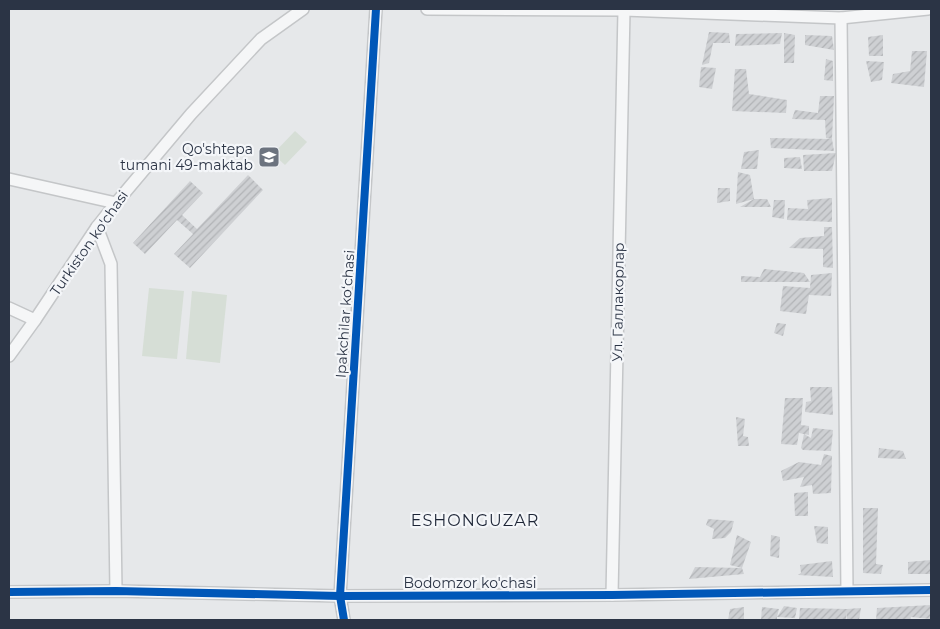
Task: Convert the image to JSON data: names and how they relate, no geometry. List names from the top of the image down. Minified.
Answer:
{"streets":{"street":["Turkiston ko'chasi","Ул. Галлакорлар","Ipakchilar koʻchasi","Bodomzor ko'chasi"]},"crossings":[["Ул. Галлакорлар","Bodomzor ko'chasi"],["Ipakchilar koʻchasi","Bodomzor ko'chasi"]],"districts":["ESHONGUZAR"],"places":{"school or university":["Qo'shtepa tumani 49-maktab"]}}
